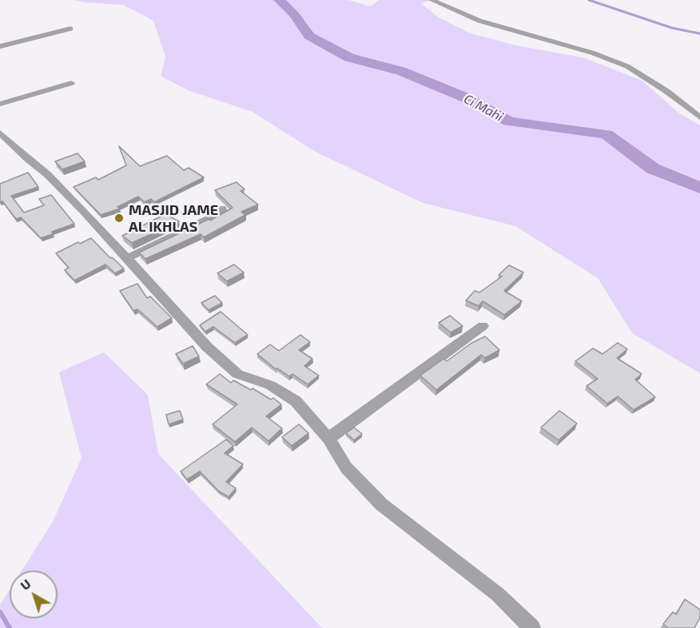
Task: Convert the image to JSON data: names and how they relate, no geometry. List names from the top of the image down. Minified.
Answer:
{"water":["Ci Mahi"],"places":["MASJID JAME AL IKHLAS"],"north":"top left"}
